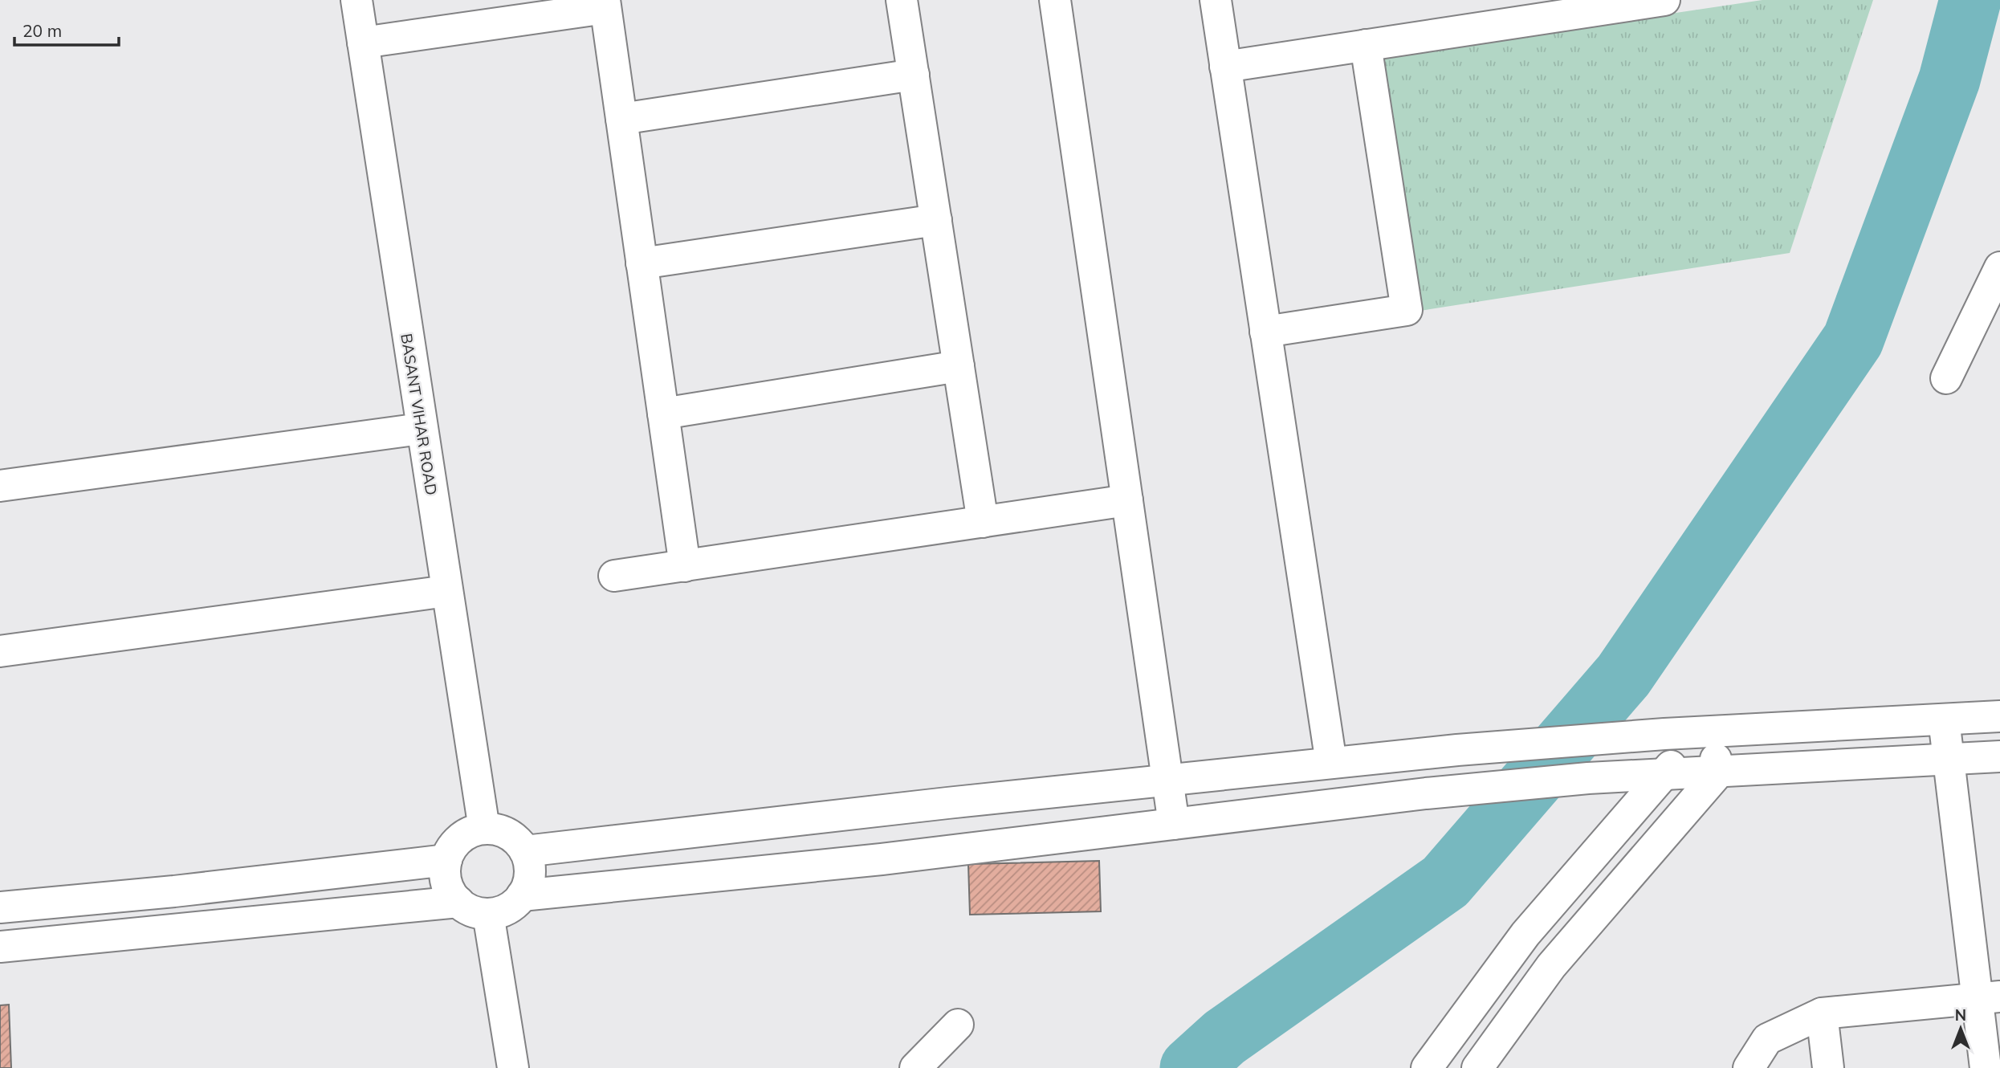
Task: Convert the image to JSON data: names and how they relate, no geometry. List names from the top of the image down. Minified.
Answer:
{"streets":{"street":["BASANT VIHAR ROAD"]},"scale_bar":"20 m","north":"top"}
